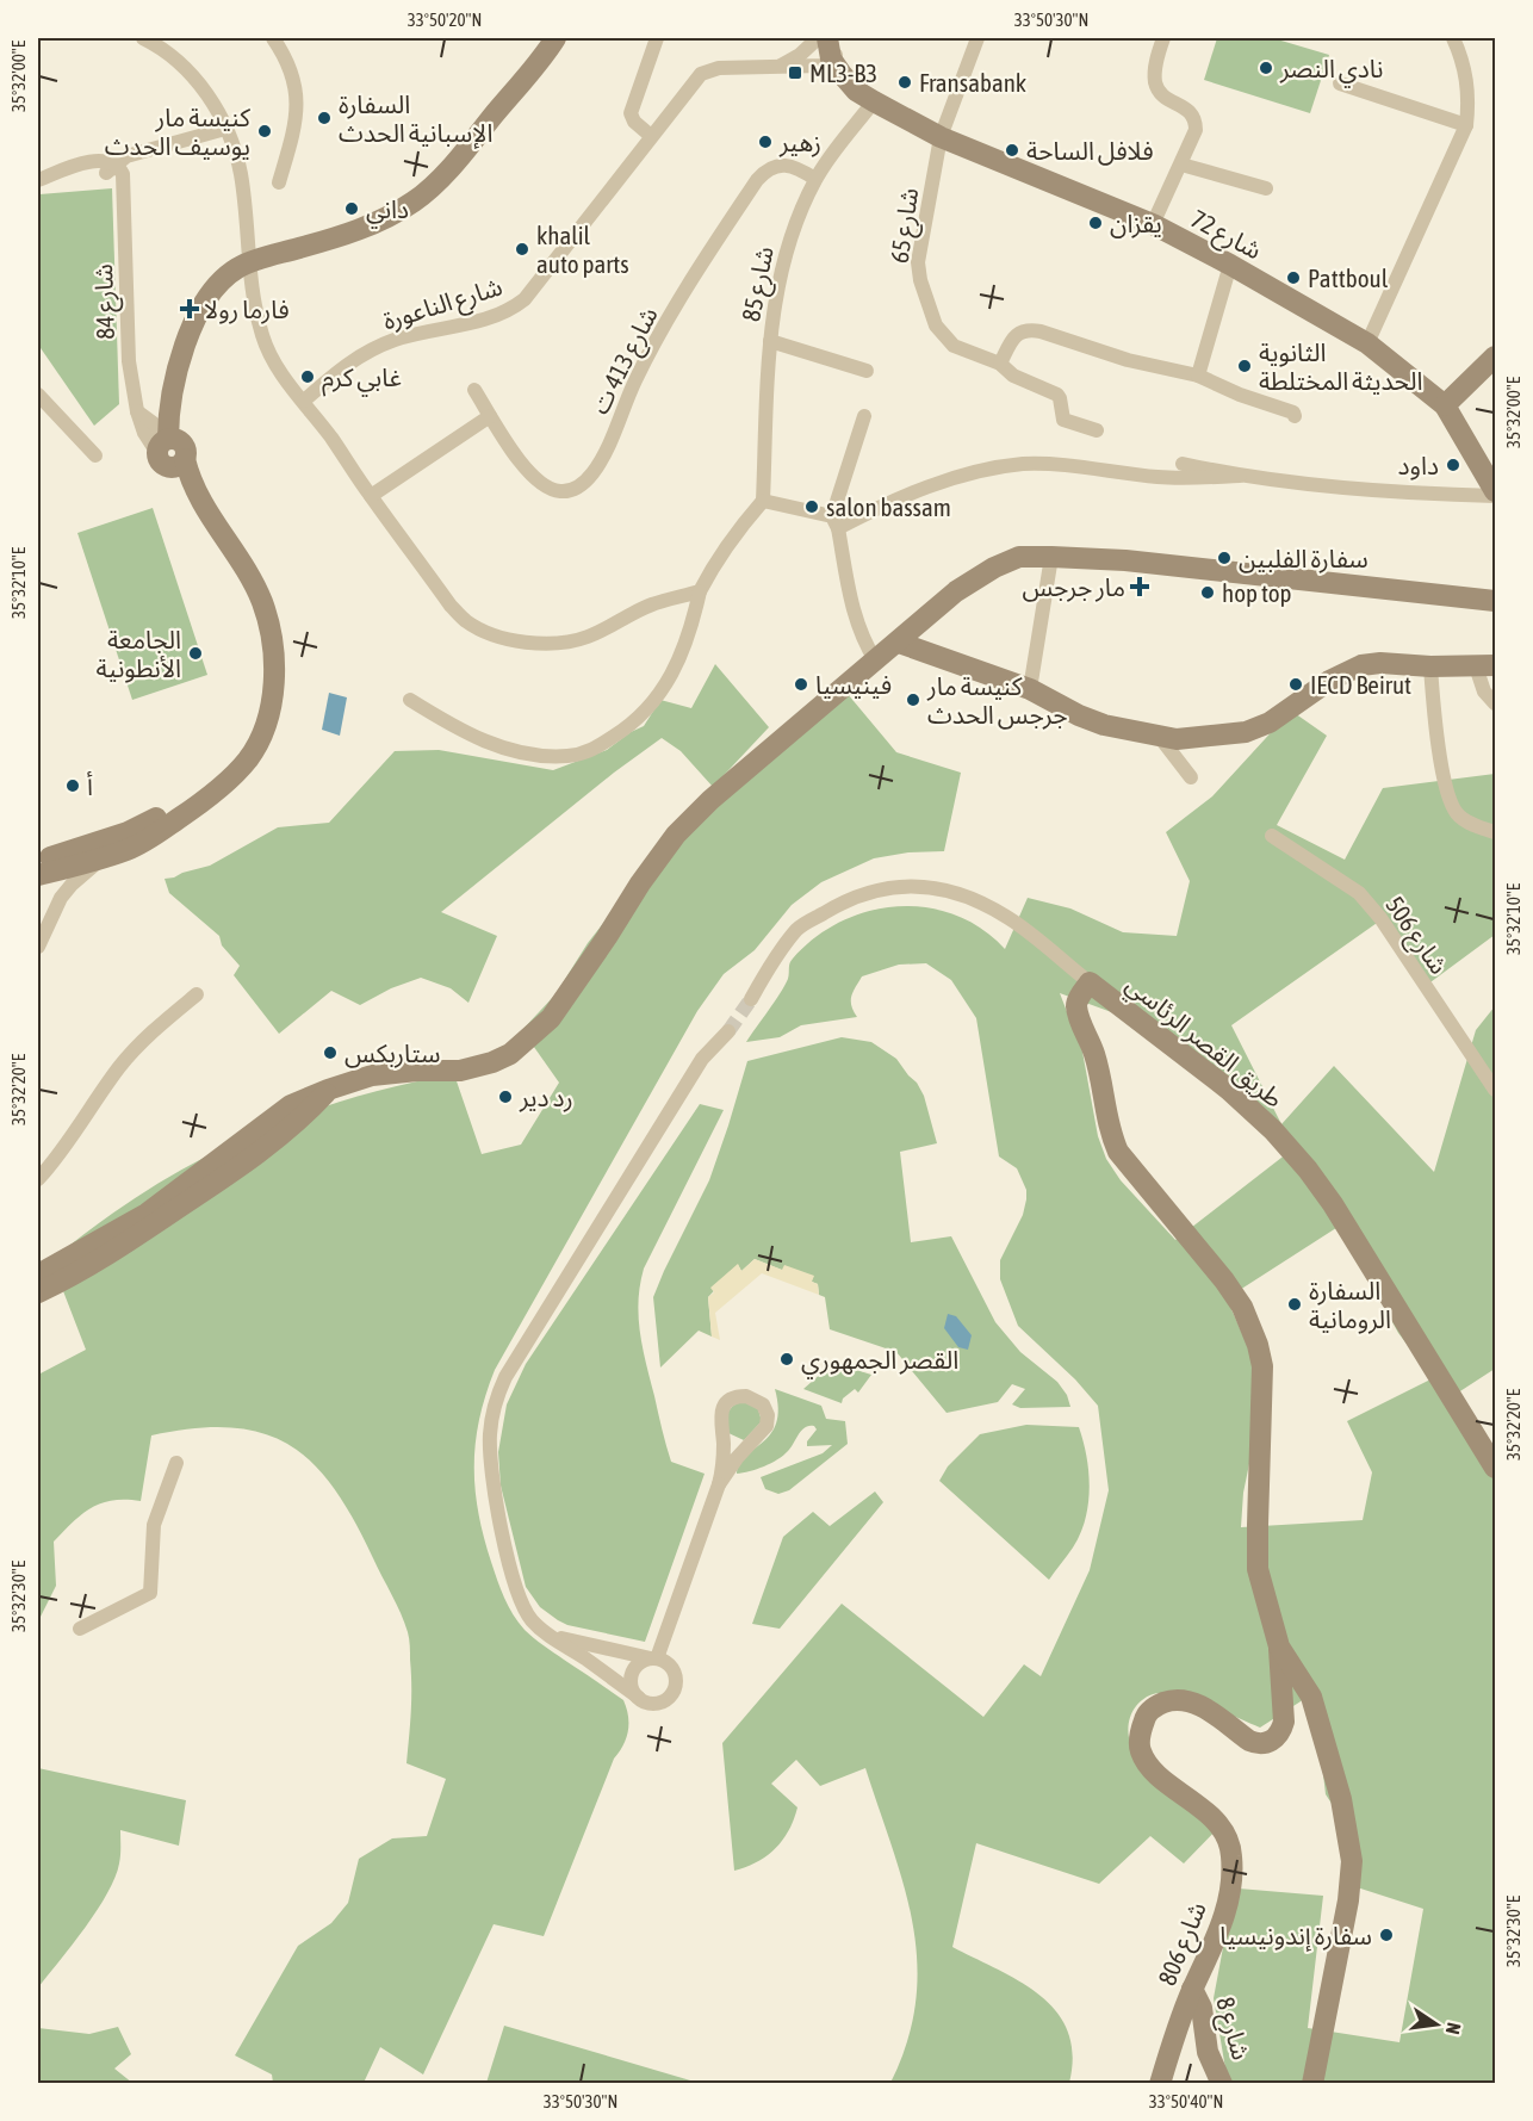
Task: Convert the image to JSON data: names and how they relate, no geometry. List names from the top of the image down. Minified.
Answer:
{"streets":{"street":["شارع 65","شارع 72","شارع 85","شارع 84","شارع الناعورة","شارع 413 ت","شارع 506","طريق القصر الرئاسي","شارع 806","شارع 8"]},"crossings":[["شارع 65","شارع 72"],["شارع 72","شارع 85"],["شارع 72","شارع الناعورة"],["شارع 85","شارع 413 ت"],["شارع 806","شارع 8"]],"places":{"other":["نادي النصر","Fransabank","السفارة الإسبانية الحدث","كنيسة مار يوسيف الحدث","زهير","فلافل الساحة","داني","يقزان","khalil auto parts","Pattboul","الثانوية الحديثة المختلطة","غابي كرم","داود","salon bassam","سفارة الفلبين","hop top","الجامعة الأنطونية","فينيسيا","IECD Beirut","كنيسة مار جرجس الحدث","أ","ستاربكس","رد دير","السفارة الرومانية","القصر الجمهوري","سفارة إندونيسيا"],"transit":["ML3-B3"],"health":["فارما رولا","مار جرجس"]},"north":"right","coordinates":["33°50'20\"N","33°50'30\"N","35°32'00\"E","35°32'10\"E","35°32'20\"E","35°32'30\"E","33°50'40\"N"]}
